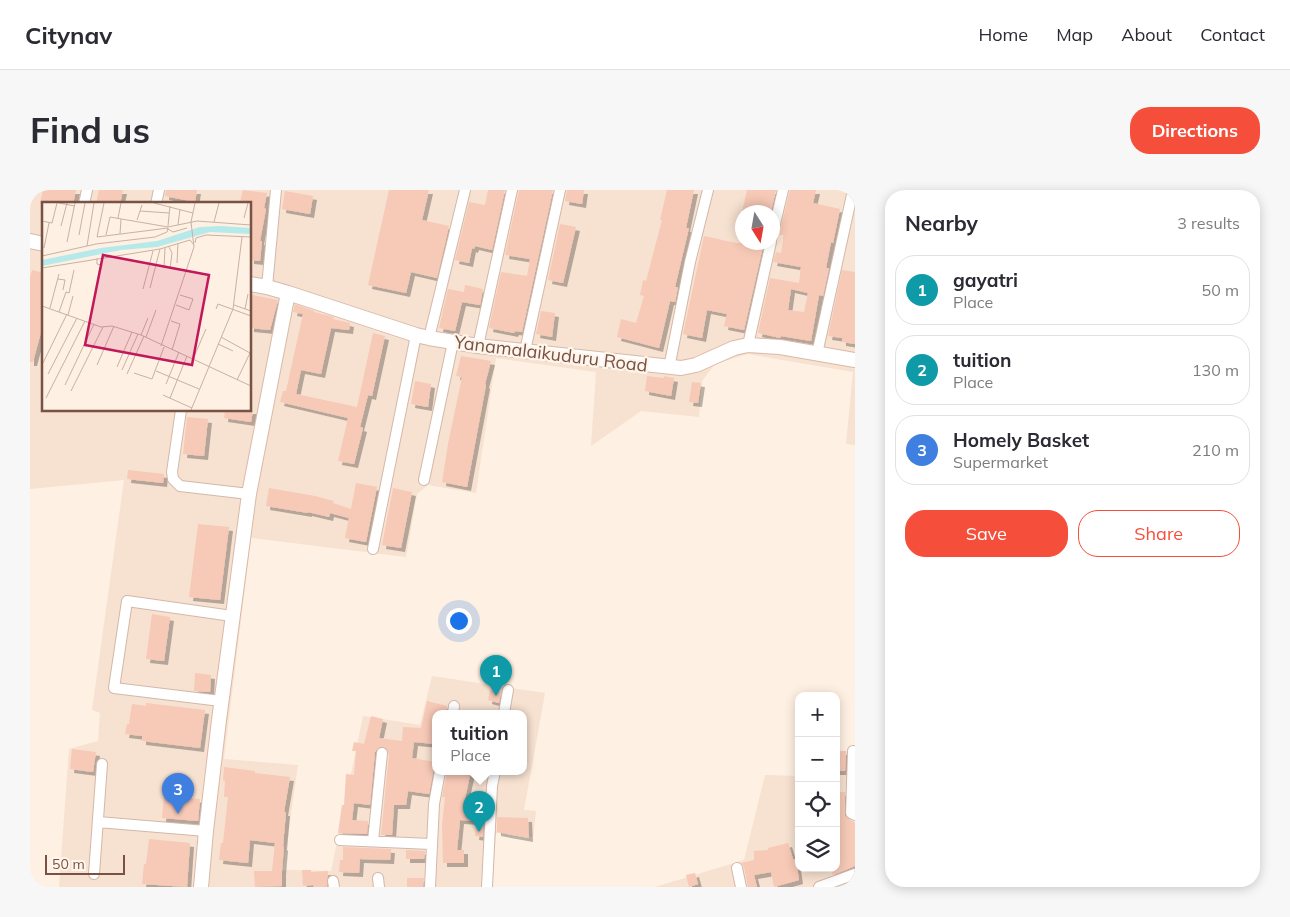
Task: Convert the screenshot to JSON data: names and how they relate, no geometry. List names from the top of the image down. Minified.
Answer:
{"streets":{"street":["Yanamalaikuduru Road"]},"scale_bar":"50 m","north":"bottom","page":{"header":"Citynav","nav":["Home","Map","About","Contact"],"buttons":["Directions",["Save","Share"]],"title":"Find us","heading":["Nearby","3 results"],"list":[{"mark":"1","name":"gayatri","note":"Place","value":"50 m"},{"mark":"2","name":"tuition","note":"Place","value":"130 m"},{"mark":"3","name":"Homely Basket","note":"Supermarket","value":"210 m"}],"pins":["1","3","2"],"map_buttons":["+","−"],"popup":["tuition","Place"],"scale":"50 m"}}
